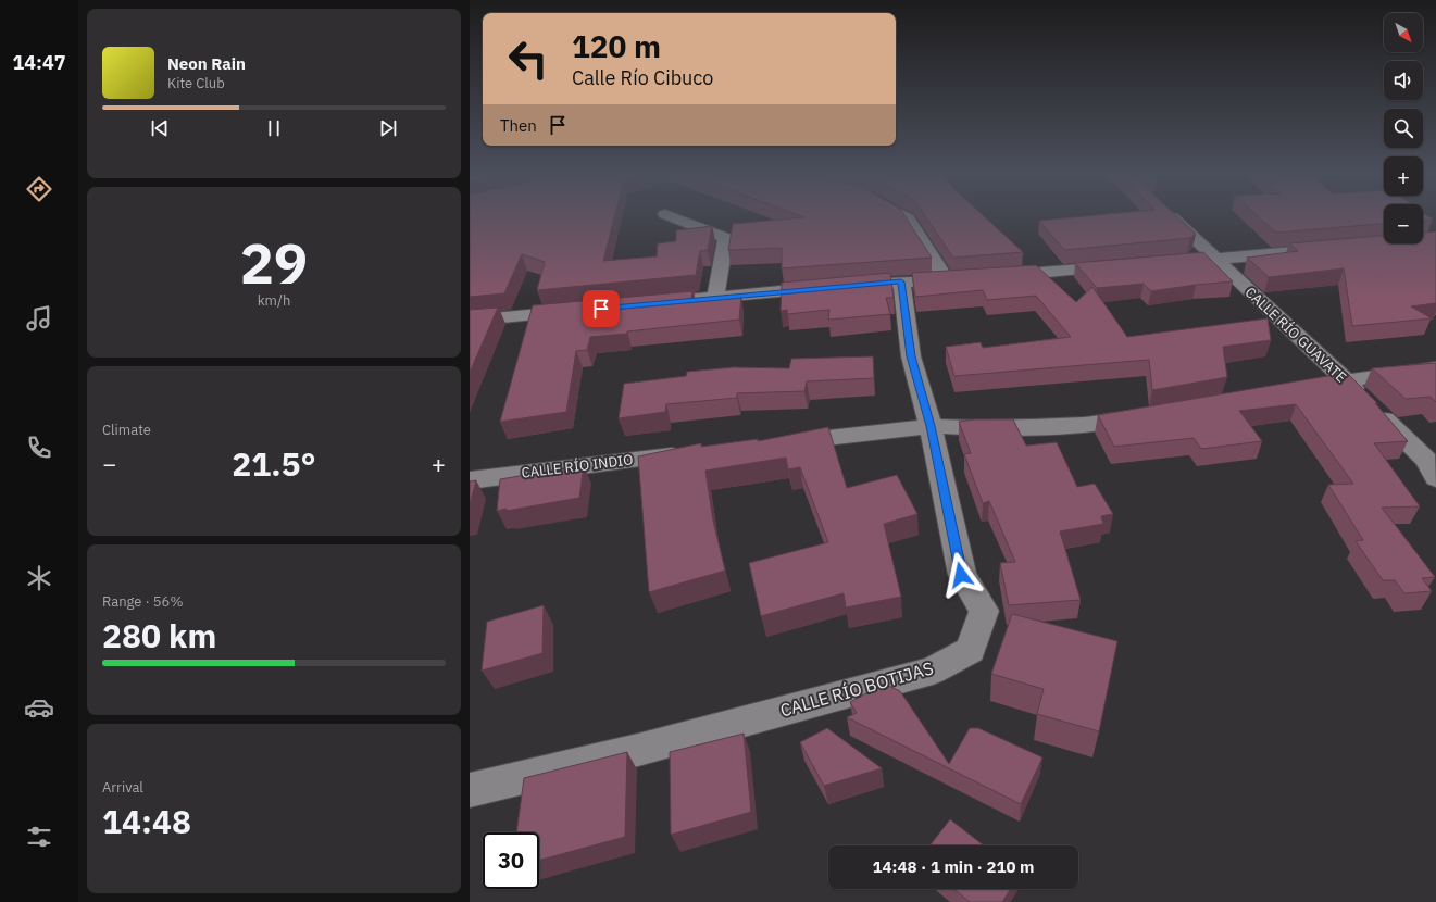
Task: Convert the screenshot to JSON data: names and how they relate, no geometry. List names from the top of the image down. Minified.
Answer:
{"streets":{"street":["CALLE RÍO GUAVATE","CALLE RÍO INDIO","CALLE RÍO BOTIJAS"]},"north":"bottom right","page":{"tabs":"14:47","map_buttons":["+","−"],"turn":["120 m","Calle Río Cibuco"],"song":["Neon Rain","Kite Club"],"then":"Then","tile":[["29","km/h"],"Climate",["Range · 56%","280 km"],["Arrival","14:48"]],"heat":["−","21.5°","+"],"limit":"30","trip":"14:48 · 1 min · 210 m"}}
